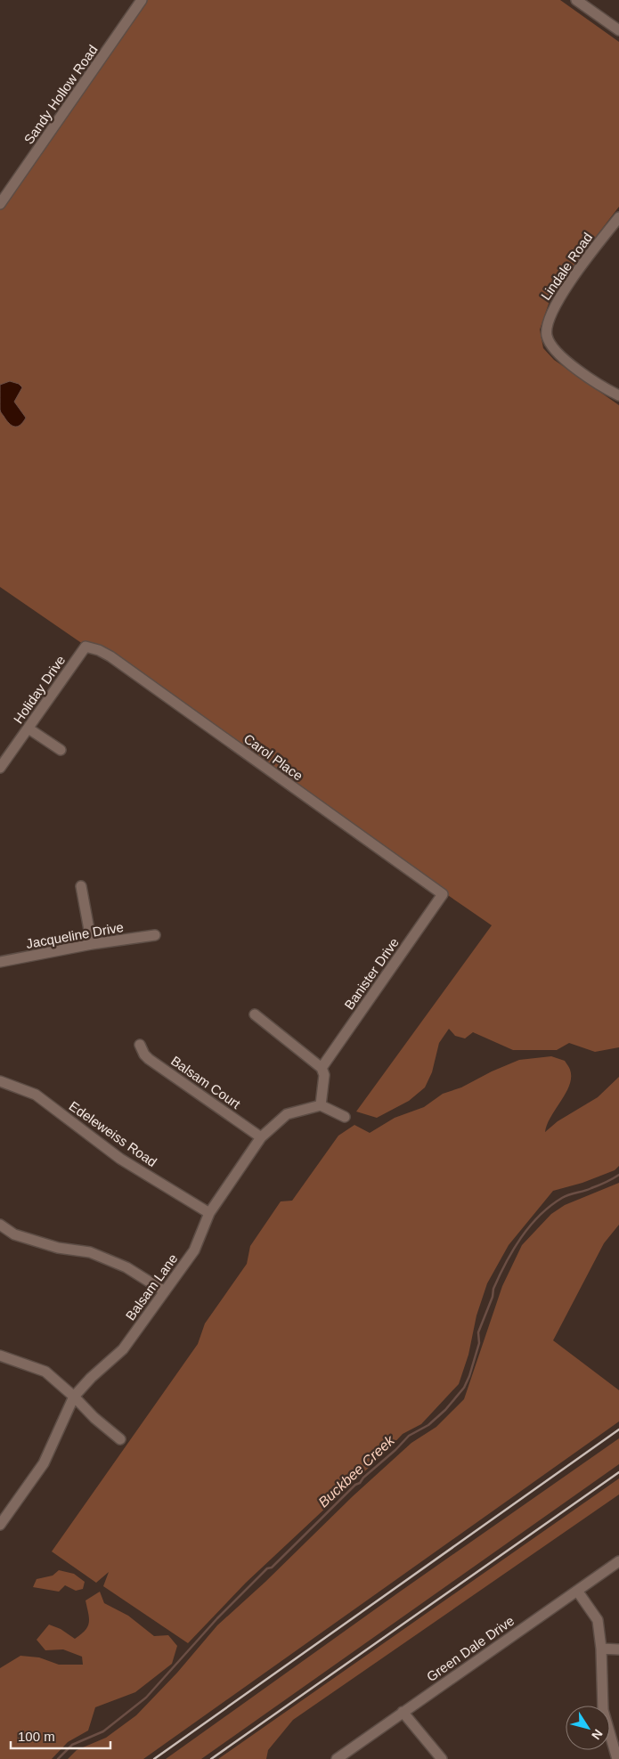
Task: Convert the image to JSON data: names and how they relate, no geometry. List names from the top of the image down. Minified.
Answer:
{"streets":{"street":["Sandy Hollow Road","Lindale Road","Holiday Drive","Carol Place","Jacqueline Drive","Banister Drive","Balsam Court","Edeleweiss Road","Balsam Lane","Green Dale Drive"]},"crossings":[["Holiday Drive","Carol Place"],["Carol Place","Banister Drive"],["Balsam Court","Balsam Lane"],["Edeleweiss Road","Balsam Lane"]],"water":["Buckbee Creek"],"scale_bar":"100 m","north":"bottom right"}
